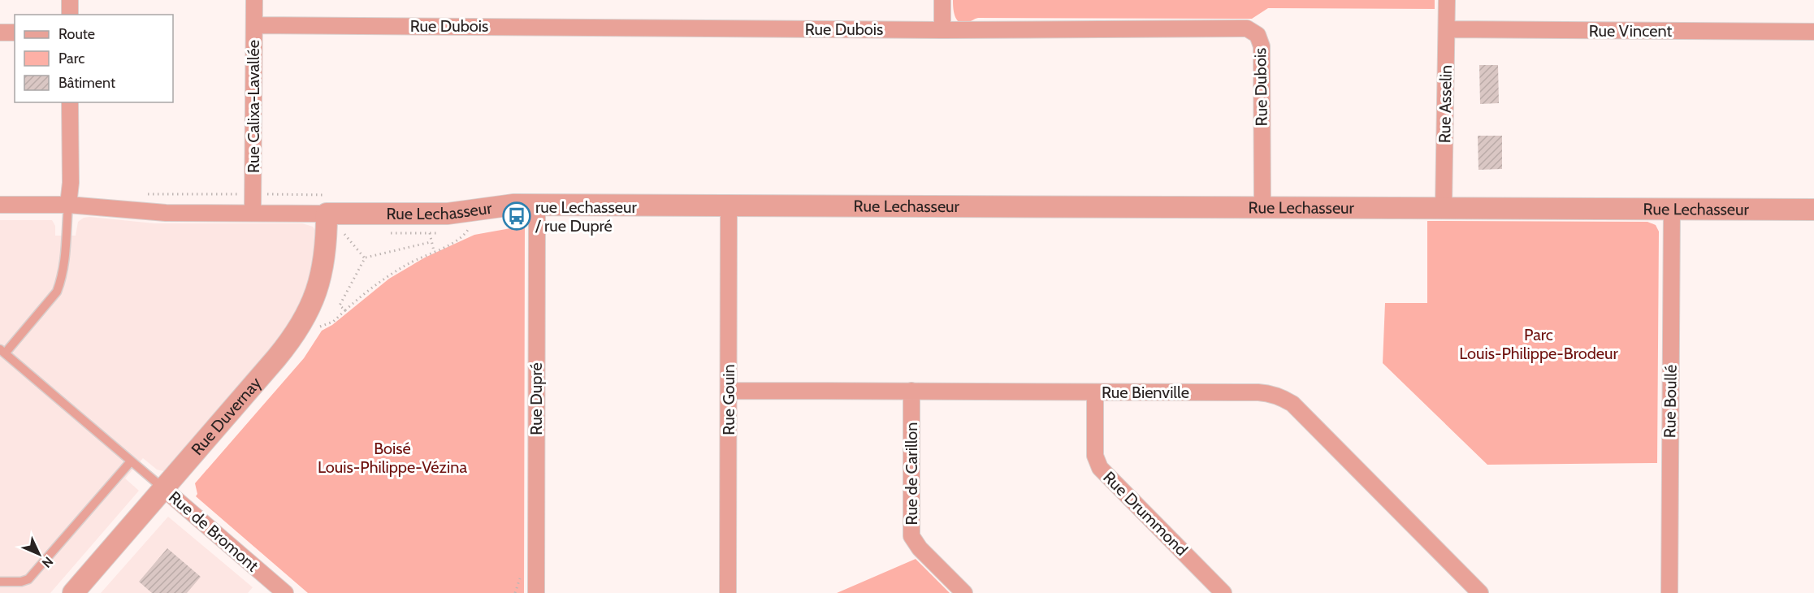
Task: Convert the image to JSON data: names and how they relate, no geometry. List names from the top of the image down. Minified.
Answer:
{"streets":{"street":["Rue Dubois","Rue Vincent","Rue Asselin","Rue Calixa-Lavallée","Rue Lechasseur","Rue Bienville","Rue Dupré","Rue Gouin","Rue Boullé","Rue Duvernay","Rue de Carillon","Rue Drummond","Rue de Bromont"]},"crossings":[["Rue Dubois","Rue Calixa-Lavallée"],["Rue Dubois","Rue Lechasseur"],["Rue Vincent","Rue Asselin"],["Rue Asselin","Rue Lechasseur"],["Rue Calixa-Lavallée","Rue Lechasseur"],["Rue Lechasseur","Rue Dupré"],["Rue Lechasseur","Rue Gouin"],["Rue Lechasseur","Rue Boullé"],["Rue Lechasseur","Rue Duvernay"],["Rue Bienville","Rue Gouin"],["Rue Bienville","Rue de Carillon"],["Rue Bienville","Rue Drummond"],["Rue Duvernay","Rue de Bromont"]],"parks":["Parc Louis-Philippe-Brodeur","Boisé Louis-Philippe-Vézina"],"places":{"bus stop":["rue Lechasseur / rue Dupré"]},"legend":["Route","Parc","Bâtiment"],"north":"bottom right"}
